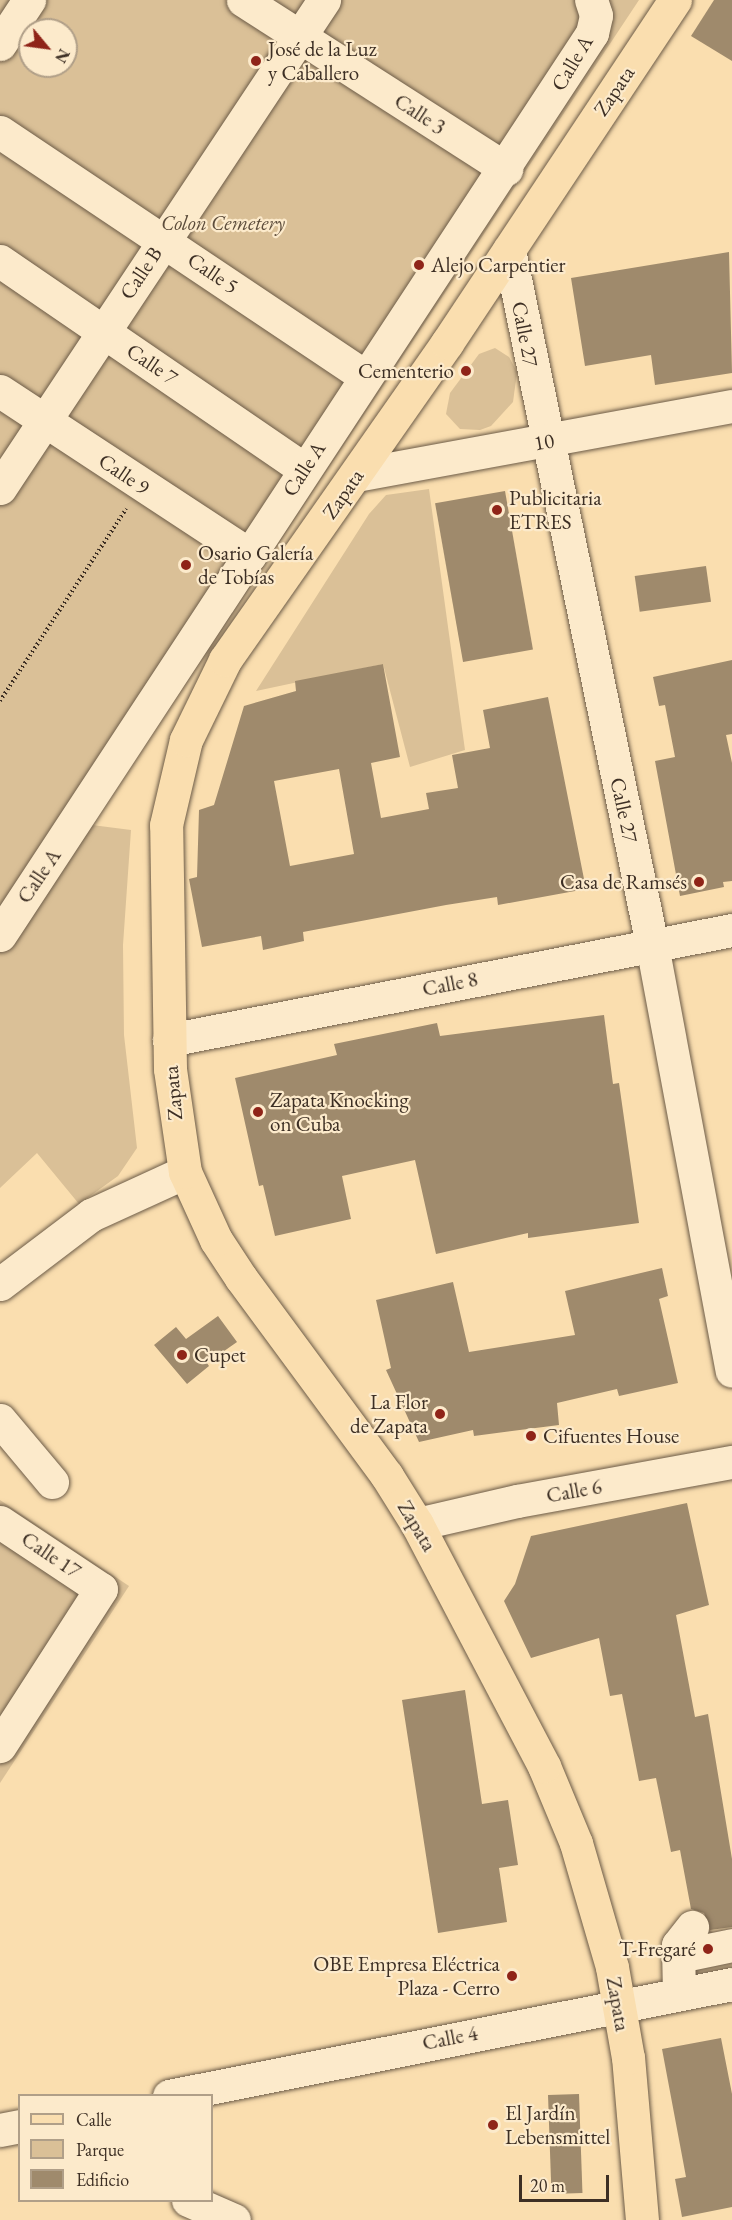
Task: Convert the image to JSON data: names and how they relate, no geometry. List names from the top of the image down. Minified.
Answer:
{"streets":{"main road":["Zapata"],"street":["Calle A","Calle 3","Calle B","Calle 5","Calle 27","Calle 7","10","Calle 9","Calle 8","Calle 6","Calle 17","Calle 4"]},"crossings":[["Calle A","Calle 3"],["Calle A","Calle 5"],["Calle A","Calle 7"],["Calle A","Calle 9"],["Zapata","Calle 27"],["Zapata","10"],["Zapata","Calle 8"],["Zapata","Calle 6"],["Zapata","Calle 4"],["Calle 3","Calle B"],["Calle B","Calle 5"],["Calle B","Calle 7"],["Calle B","Calle 9"],["Calle 27","10"],["Calle 27","Calle 8"]],"parks":["Colon Cemetery"],"places":["José de la Luz y Caballero","Alejo Carpentier","Cementerio","Publicitaria ETRES","Osario Galería de Tobías","Casa de Ramsés","Zapata Knocking on Cuba","Cupet","La Flor de Zapata","Cifuentes House","T-Fregaré","OBE Empresa Eléctrica Plaza - Cerro","El Jardín Lebensmittel"],"legend":["Calle","Parque","Edificio"],"scale_bar":"20 m","north":"bottom right"}
